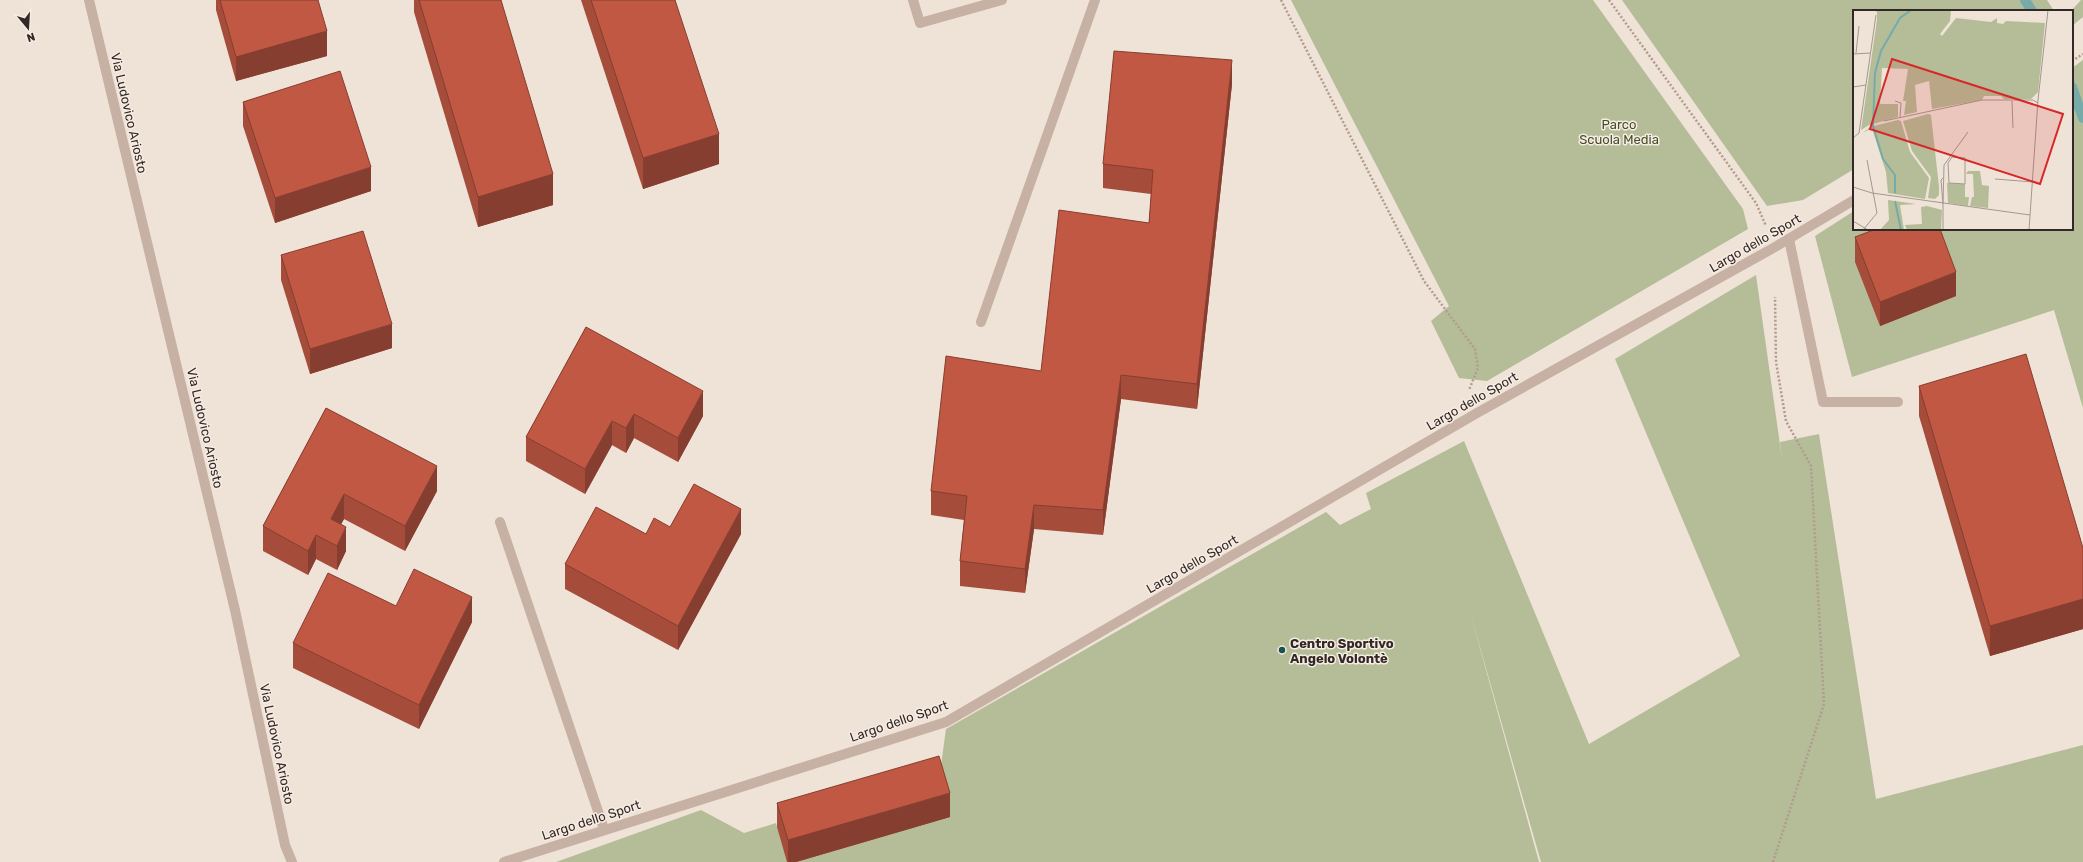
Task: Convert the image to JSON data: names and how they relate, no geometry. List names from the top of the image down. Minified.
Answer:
{"streets":{"street":["Via Ludovico Ariosto","Largo dello Sport"]},"parks":["Parco Scuola Media"],"places":["Centro Sportivo Angelo Volontè"],"north":"bottom"}
